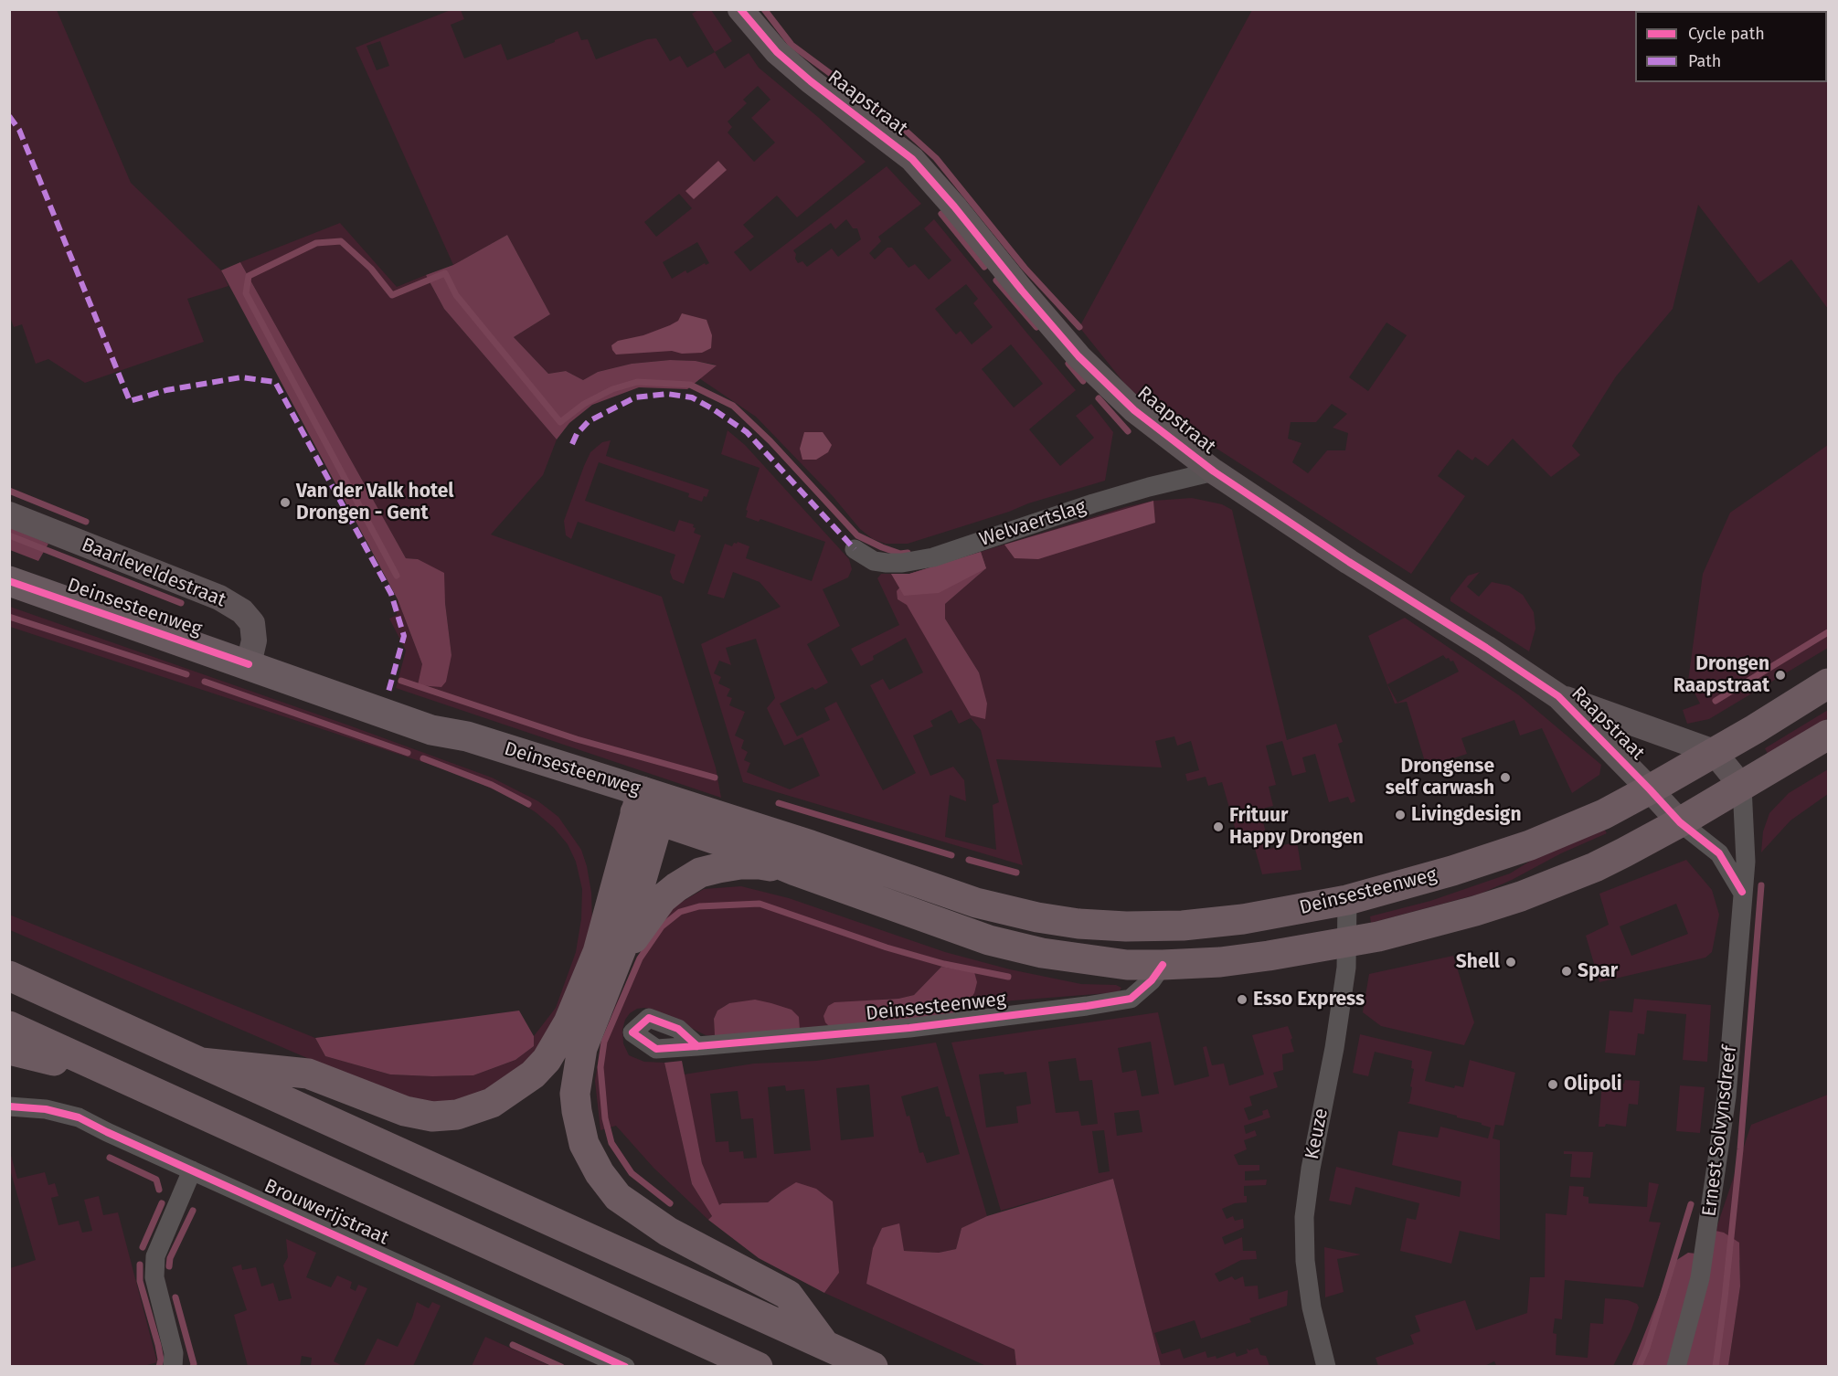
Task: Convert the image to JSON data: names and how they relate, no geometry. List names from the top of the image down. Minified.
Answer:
{"streets":{"highway":["Deinsesteenweg"],"street":["Raapstraat","Welvaertslag","Baarleveldestraat","Ernest Solvynsdreef","Keuze","Brouwerijstraat"]},"crossings":[["Raapstraat","Welvaertslag"],["Raapstraat","Deinsesteenweg"],["Baarleveldestraat","Deinsesteenweg"],["Deinsesteenweg","Ernest Solvynsdreef"],["Deinsesteenweg","Keuze"]],"places":["Van der Valk hotel Drongen - Gent","Drongen Raapstraat","Drongense self carwash","Livingdesign","Frituur Happy Drongen","Shell","Spar","Esso Express","Olipoli"],"legend":["Cycle path","Path"]}
